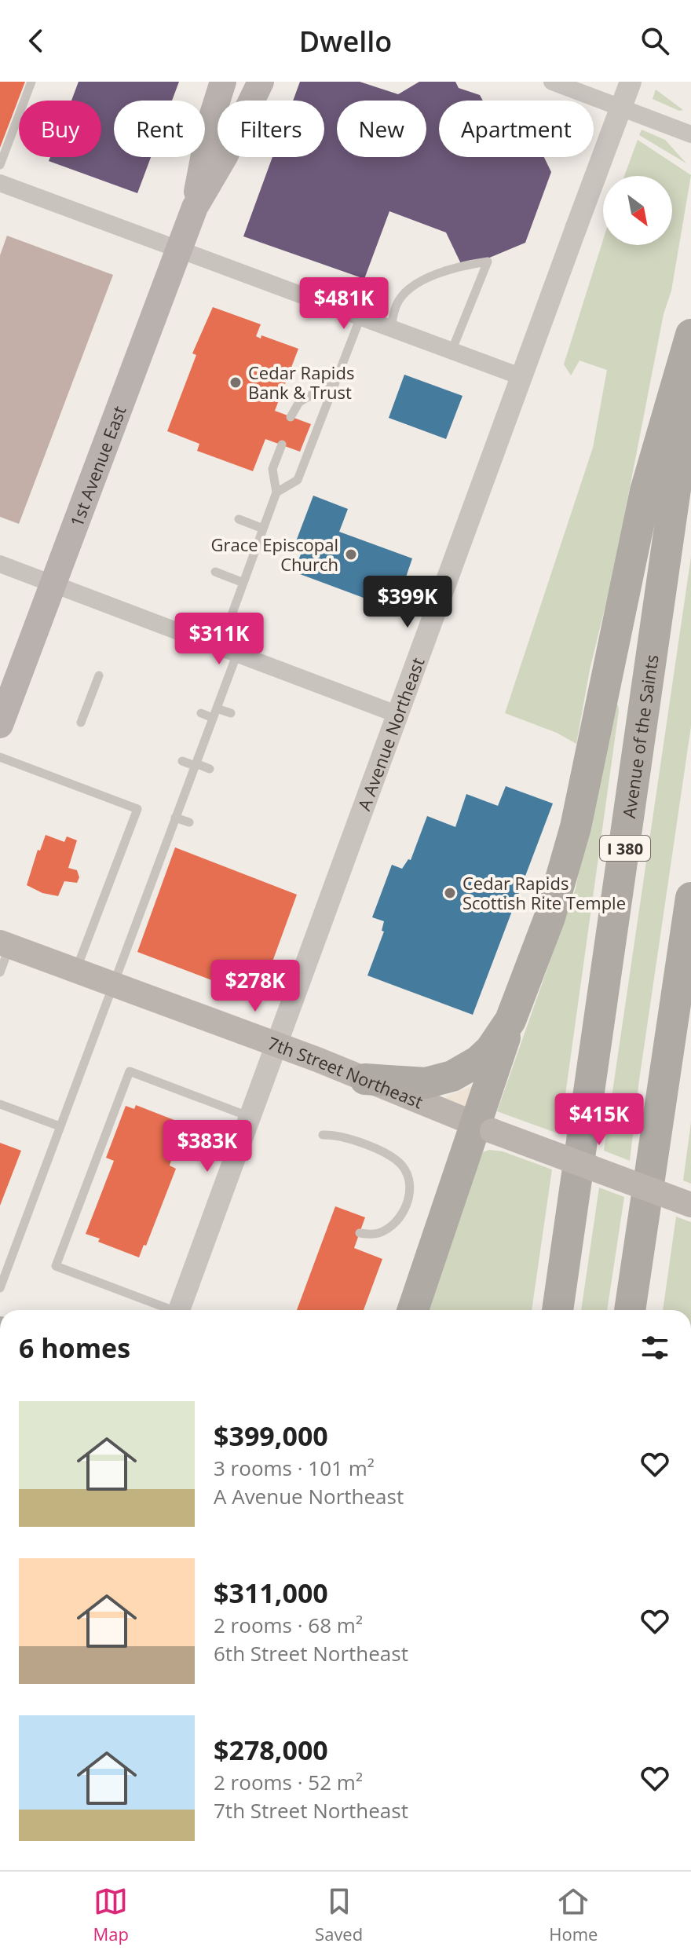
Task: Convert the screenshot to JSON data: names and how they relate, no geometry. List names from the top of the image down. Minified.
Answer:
{"streets":{"highway":["Avenue of the Saints","I 380"],"main road":["1st Avenue East","7th Street Northeast"],"street":["A Avenue Northeast"]},"crossings":[["A Avenue Northeast","7th Street Northeast"]],"places":["Cedar Rapids Bank & Trust","Grace Episcopal Church","Cedar Rapids Scottish Rite Temple"],"north":"bottom right","page":{"header":"Dwello","chip":["Buy","Rent","Filters","New","Apartment"],"price":["$481K","$399K","$311K","$278K","$415K","$383K"],"heading":"6 homes","list":[{"name":"$399,000","note":"3 rooms · 101 m² · A Avenue Northeast"},{"name":"$311,000","note":"2 rooms · 68 m² · 6th Street Northeast"},{"name":"$278,000","note":"2 rooms · 52 m² · 7th Street Northeast"}],"tabs":["Map","Saved","Home"]}}
